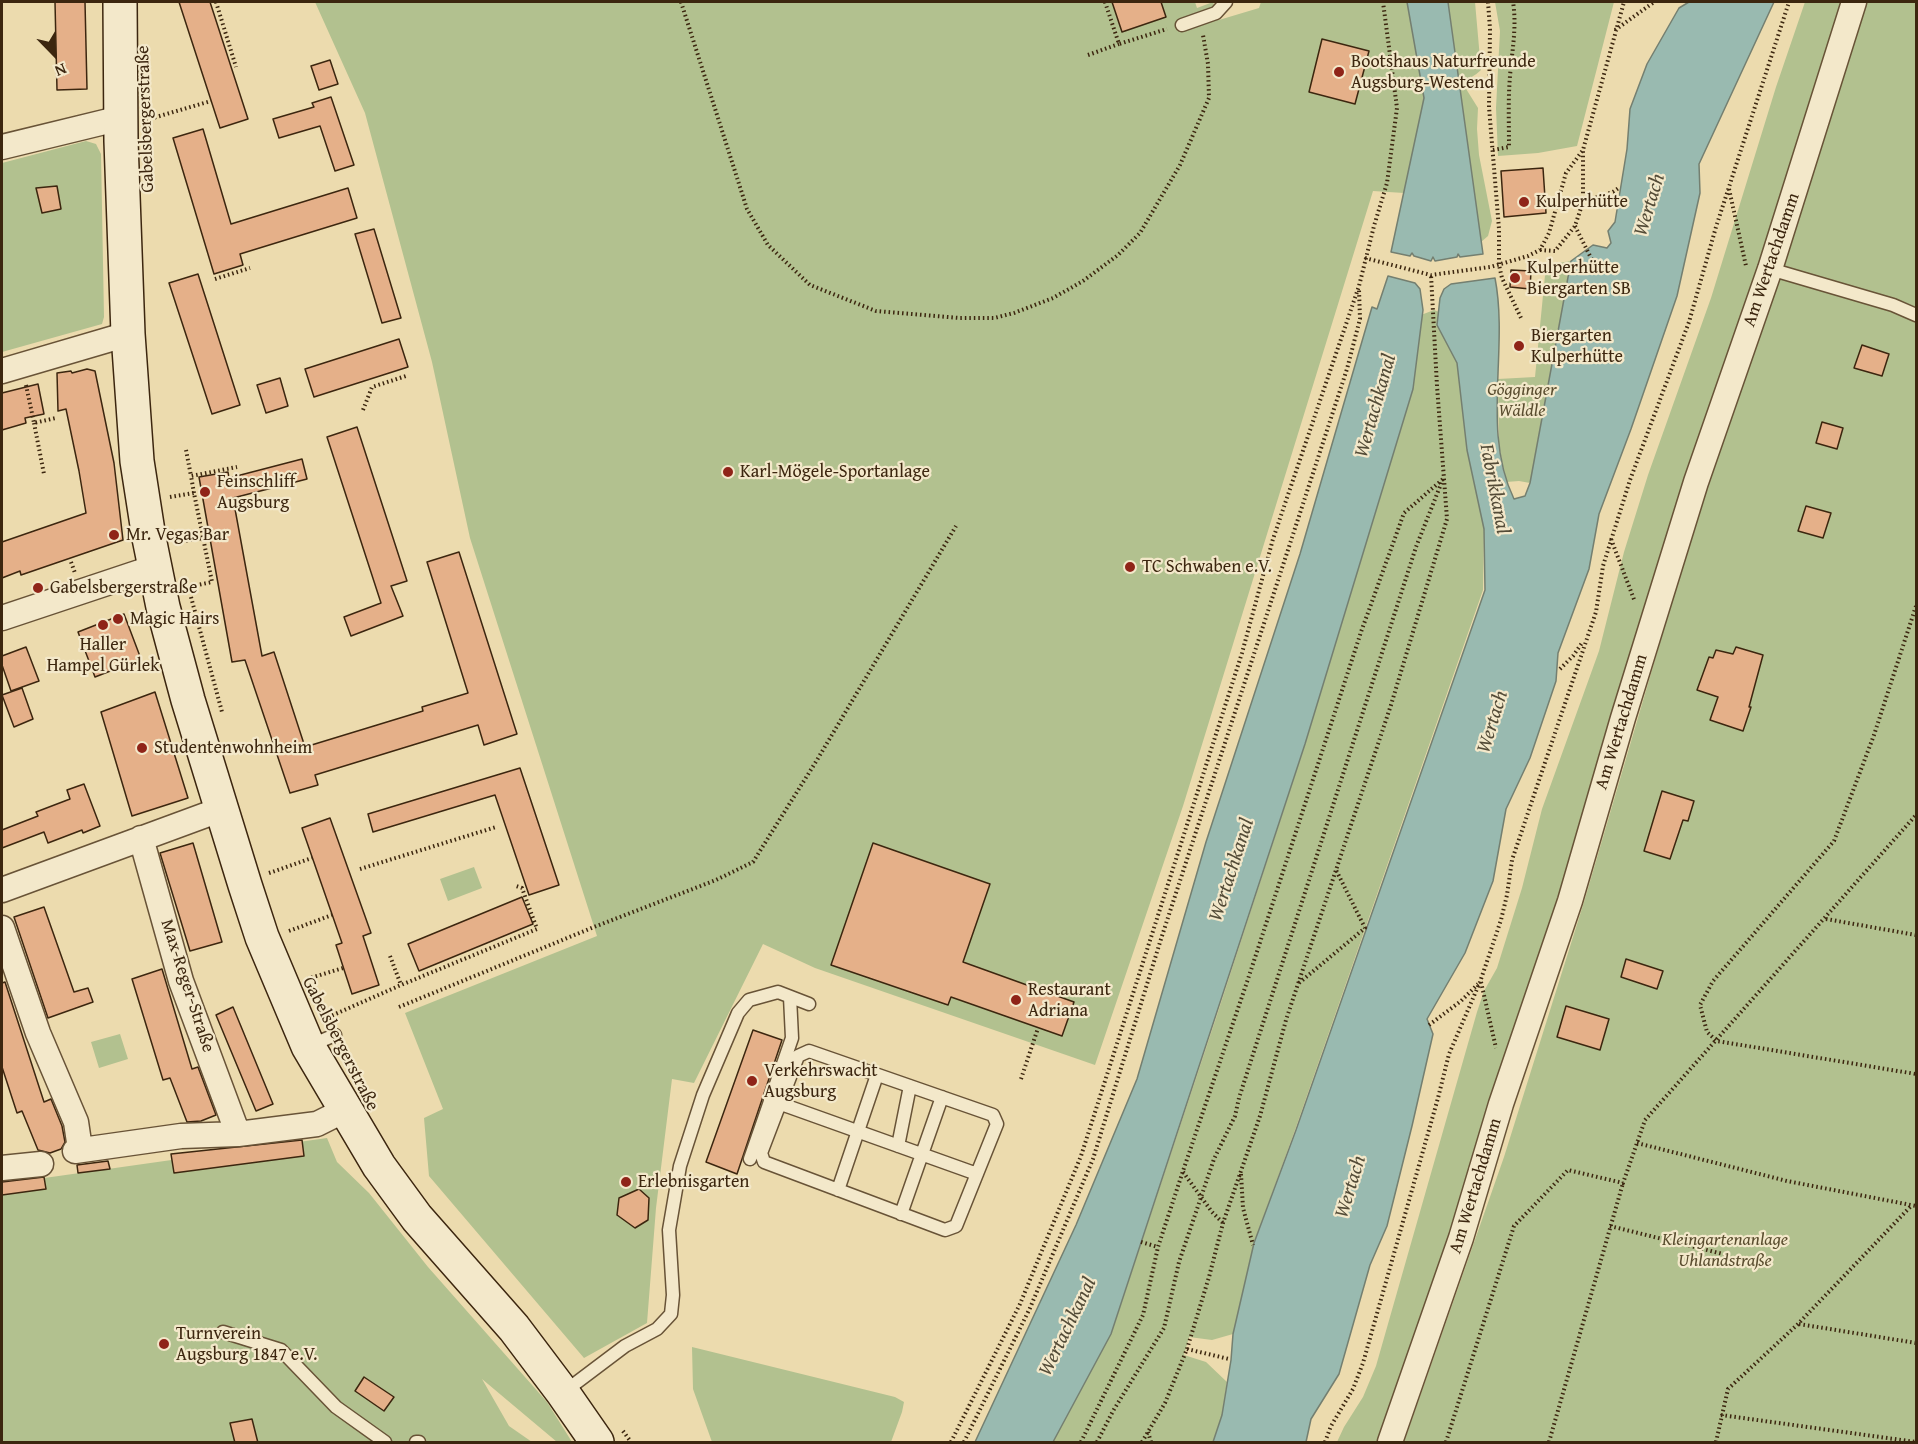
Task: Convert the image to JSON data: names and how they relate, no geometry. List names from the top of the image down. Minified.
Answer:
{"streets":{"street":["Gabelsbergerstraße","Am Wertachdamm","Max-Reger-Straße"]},"water":["Wertach","Wertachkanal","Fabrikkanal"],"parks":["Gögginger Wäldle","Kleingartenanlage Uhlandstraße"],"places":["Bootshaus Naturfreunde Augsburg-Westend","Kulperhütte","Kulperhütte Biergarten SB","Biergarten Kulperhütte","Karl-Mögele-Sportanlage","Feinschliff Augsburg","Mr. Vegas Bar","TC Schwaben e.V.","Gabelsbergerstraße","Magic Hairs","Haller Hampel Gürlek","Studentenwohnheim","Restaurant Adriana","Verkehrswacht Augsburg","Erlebnisgarten","Turnverein Augsburg 1847 e.V."],"north":"bottom right"}
